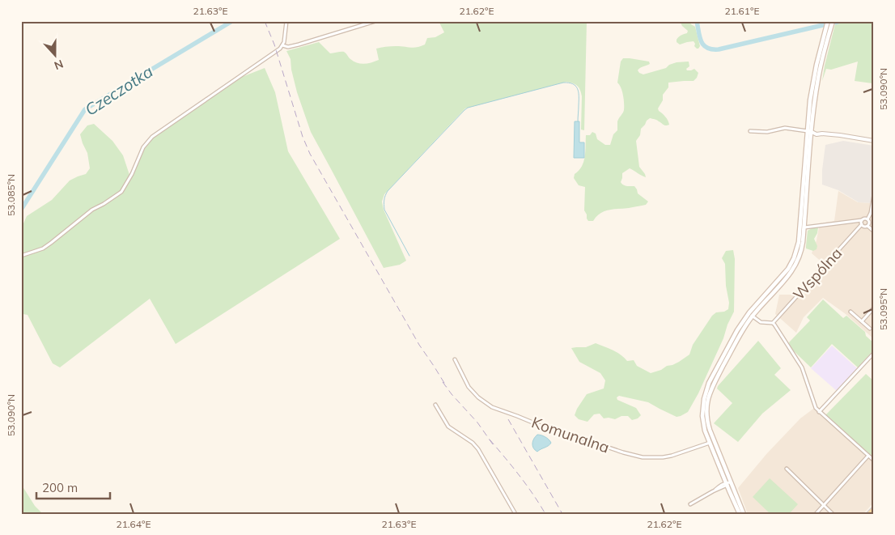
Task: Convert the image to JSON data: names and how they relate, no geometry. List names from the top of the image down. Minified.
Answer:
{"streets":{"street":["Wspólna","Komunalna"]},"water":["Czeczotka"],"scale_bar":"200 m","north":"bottom","coordinates":["21.63°E","21.62°E","21.61°E","53.090°N","53.085°N","53.095°N","21.64°E"]}
